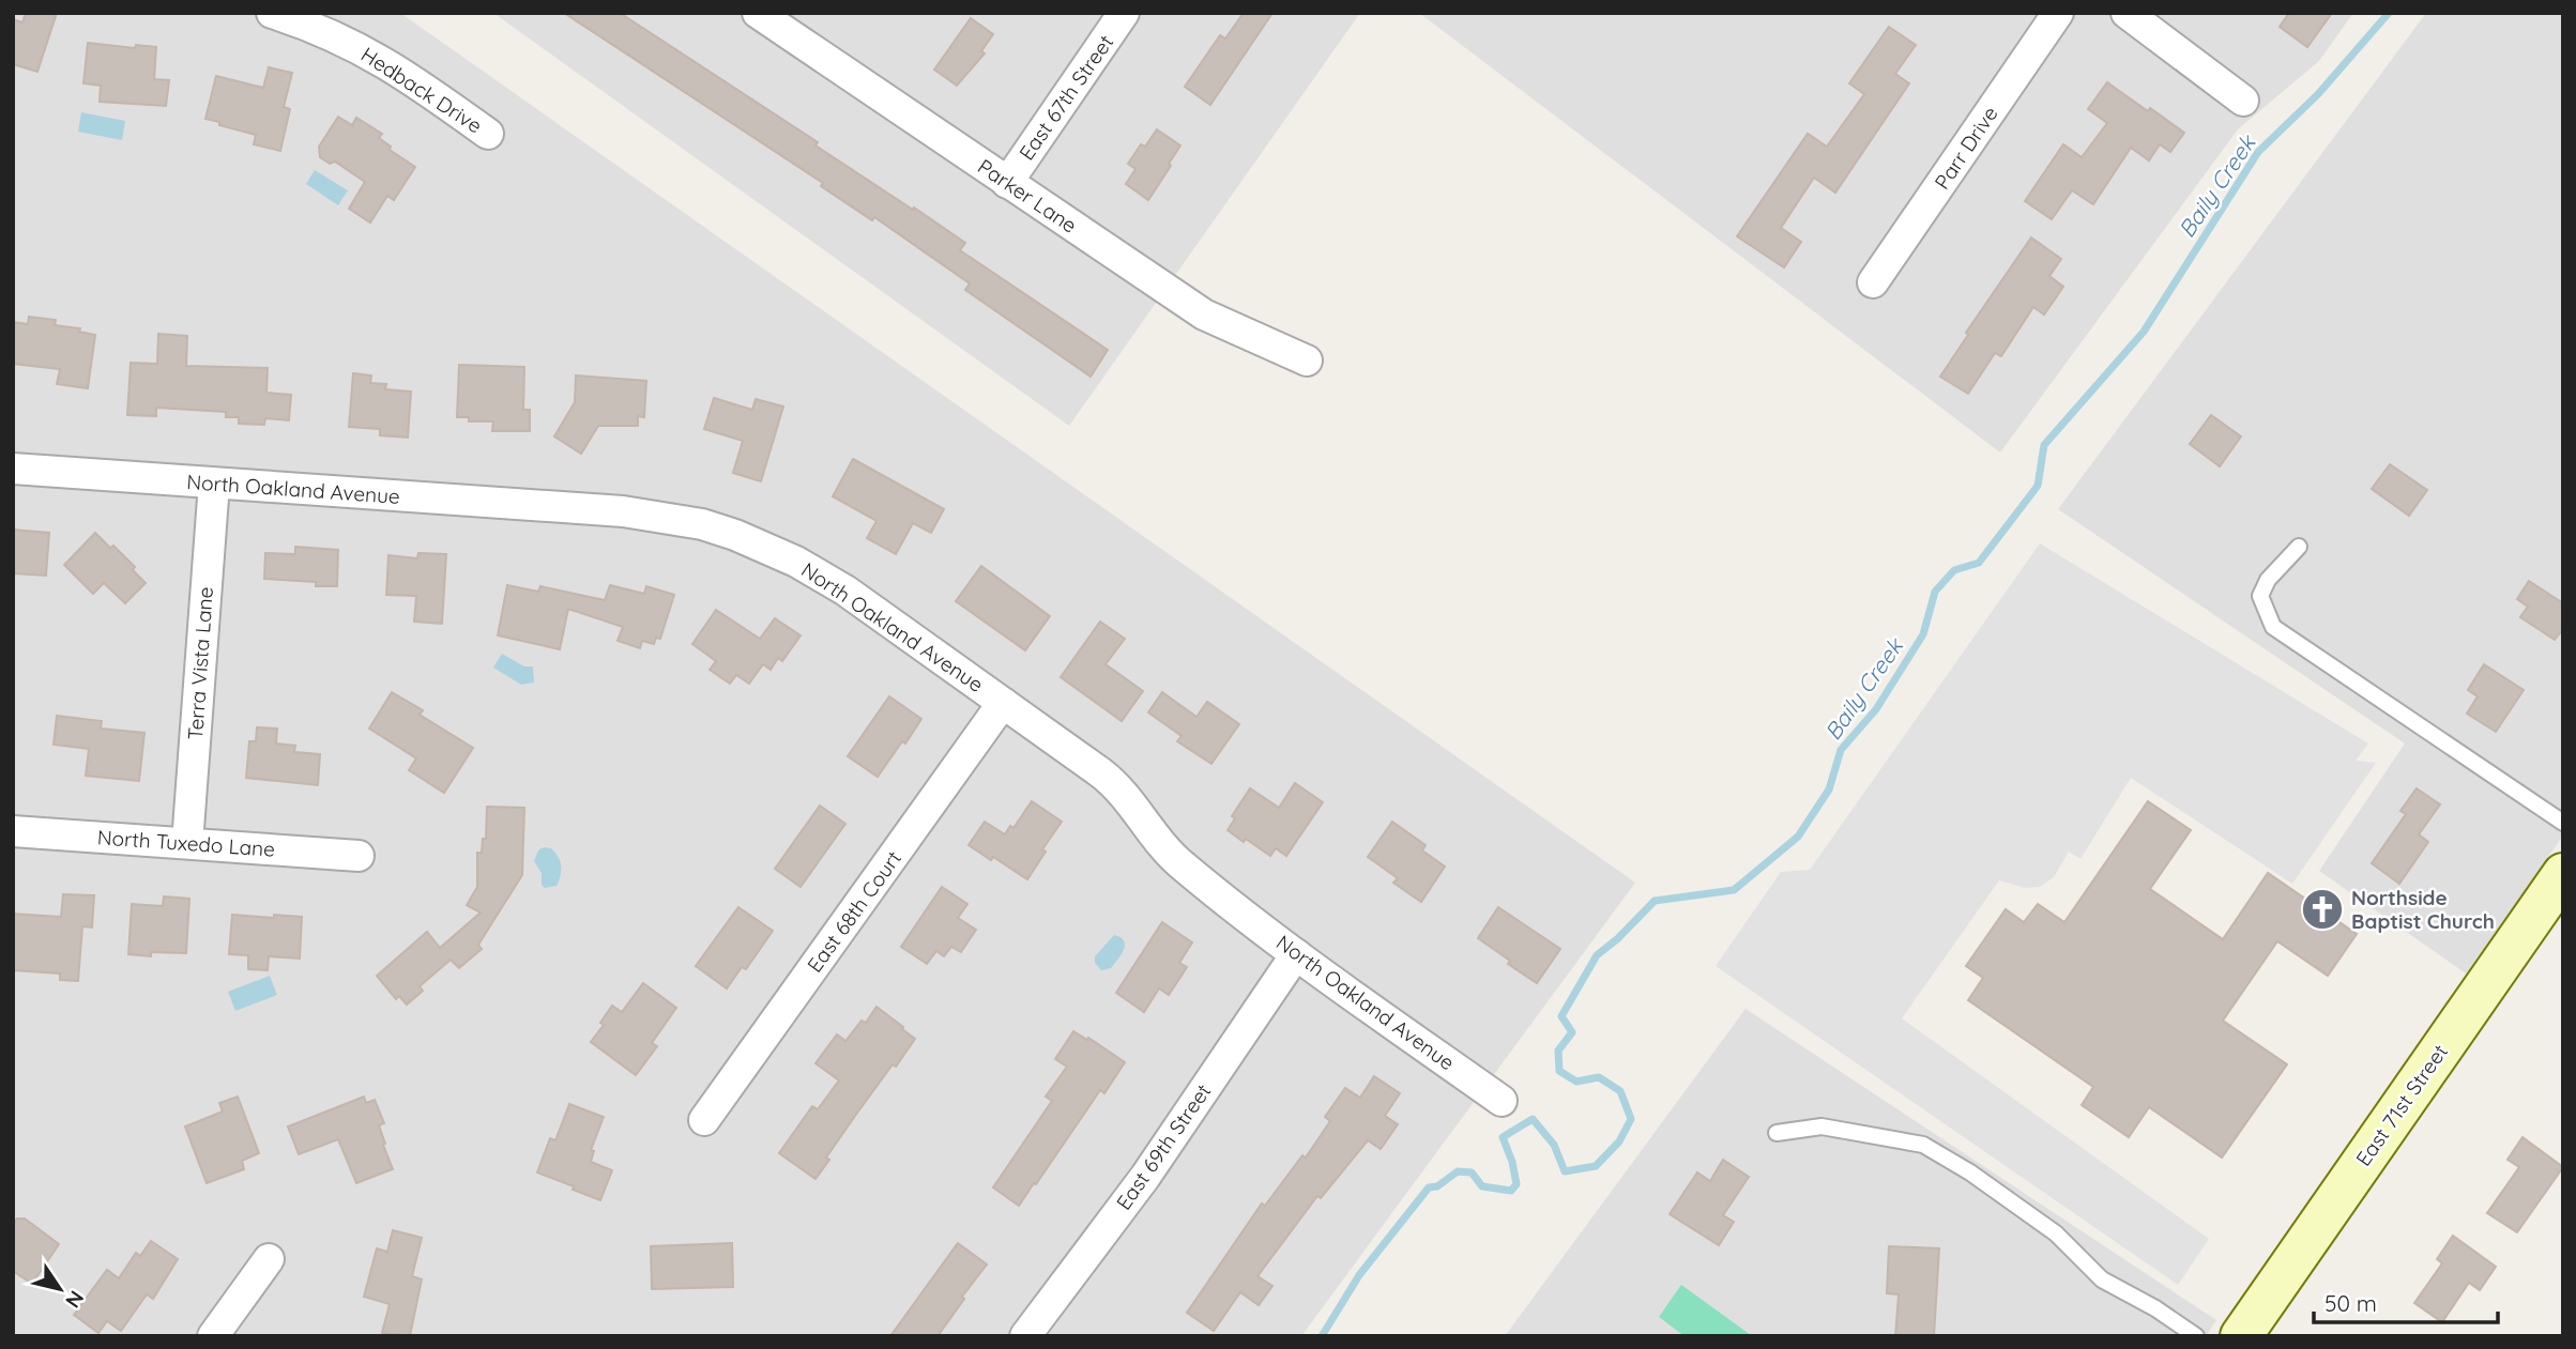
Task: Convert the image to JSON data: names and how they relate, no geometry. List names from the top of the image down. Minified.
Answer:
{"streets":{"main road":["East 71st Street"],"street":["Hedback Drive","East 67th Street","Parr Drive","Parker Lane","North Oakland Avenue","Terra Vista Lane","North Tuxedo Lane","East 68th Court","East 69th Street"]},"crossings":[["East 67th Street","Parker Lane"],["North Oakland Avenue","Terra Vista Lane"],["North Oakland Avenue","East 68th Court"],["North Oakland Avenue","East 69th Street"],["Terra Vista Lane","North Tuxedo Lane"]],"water":["Baily Creek"],"places":{"church":["Northside Baptist Church"]},"scale_bar":"50 m","north":"bottom right"}
